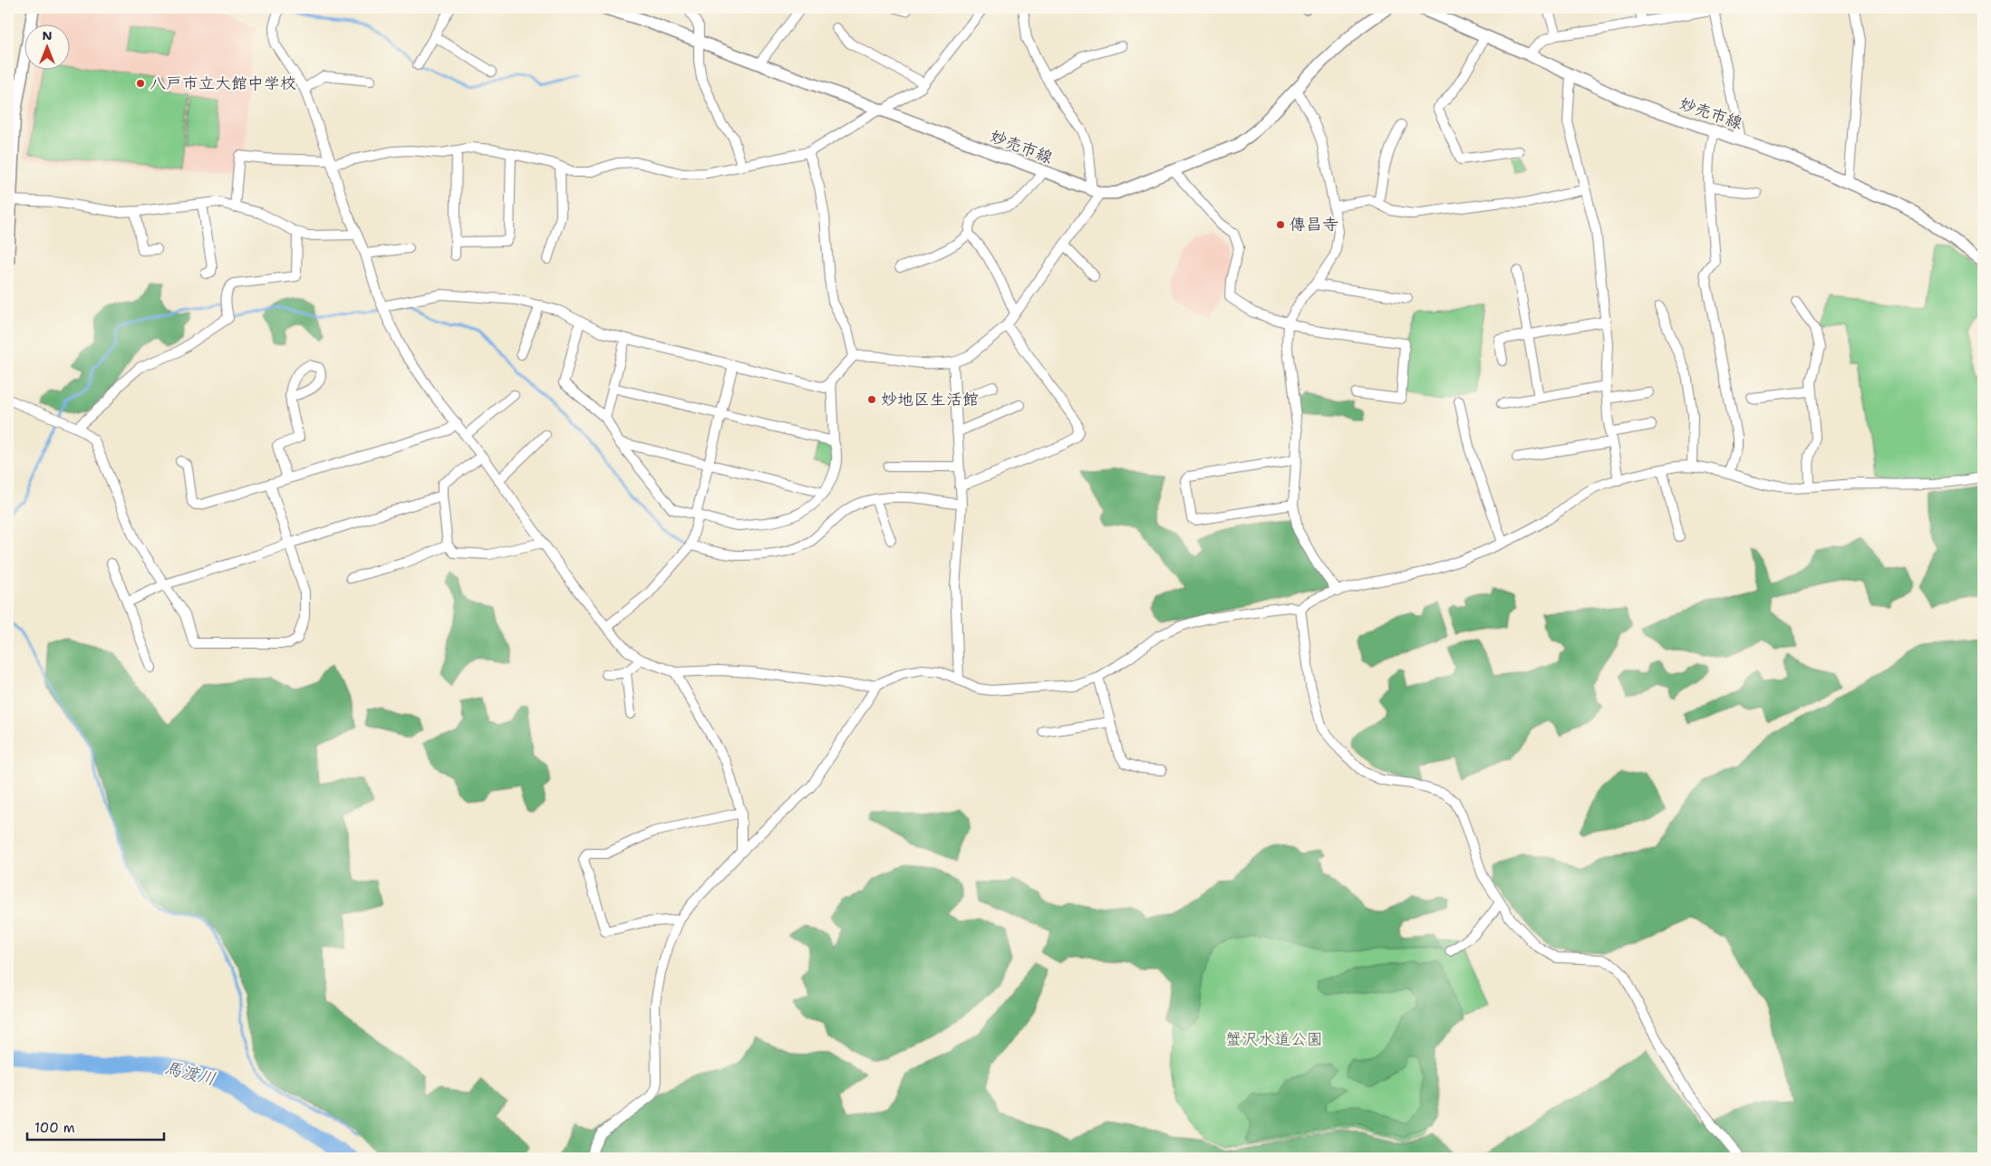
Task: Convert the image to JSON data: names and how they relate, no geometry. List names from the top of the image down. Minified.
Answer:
{"streets":{"main road":["妙売市線"]},"water":["馬渡川"],"parks":["蟹沢水道公園"],"places":["八戸市立大館中学校","傳昌寺","妙地区生活館"],"scale_bar":"100 m","north":"top"}
